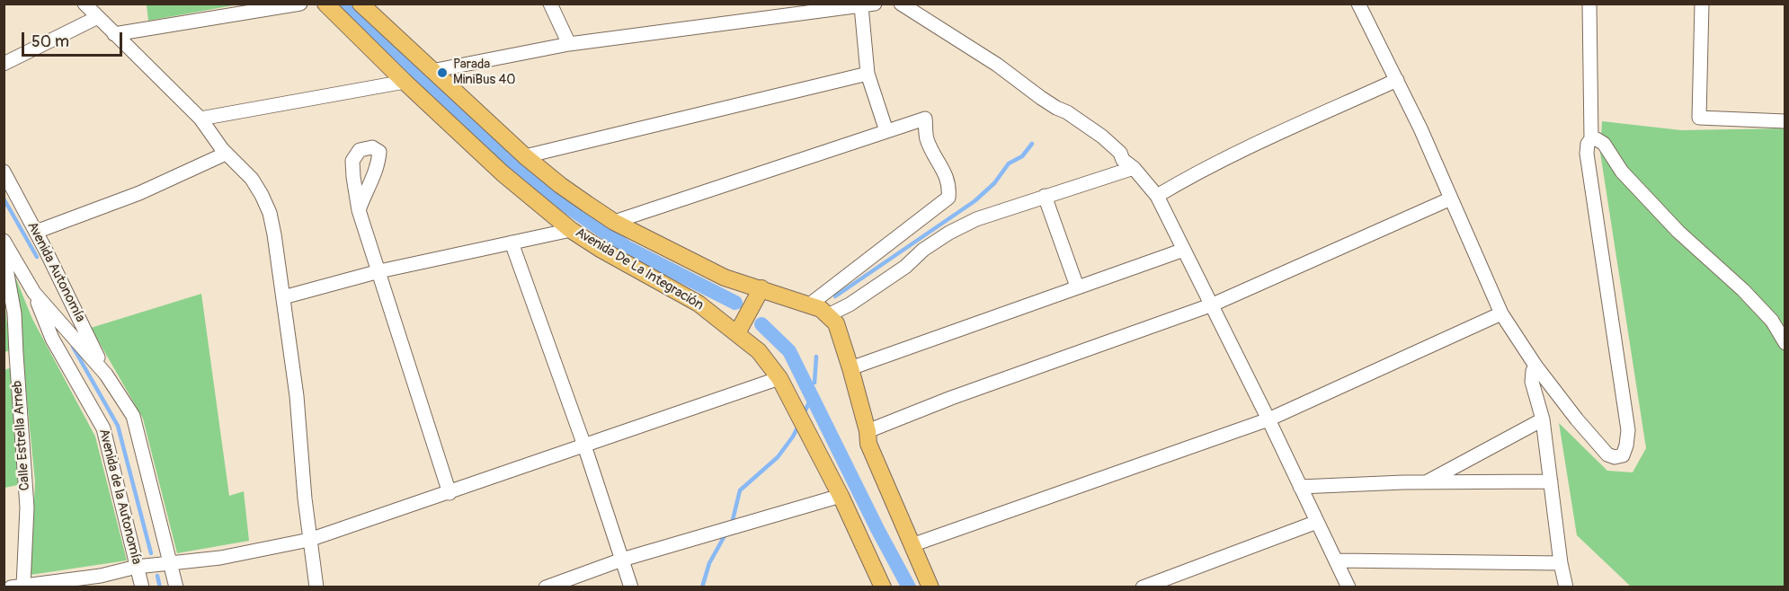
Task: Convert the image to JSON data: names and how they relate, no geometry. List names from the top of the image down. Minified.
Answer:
{"streets":{"main road":["Avenida De La Integración"],"street":["Avenida Autonomía","Calle Estrella Arneb","Avenida de la Autonomía"]},"crossings":[["Avenida Autonomía","Avenida de la Autonomía"]],"places":["Parada MiniBus 40"],"scale_bar":"50 m"}
